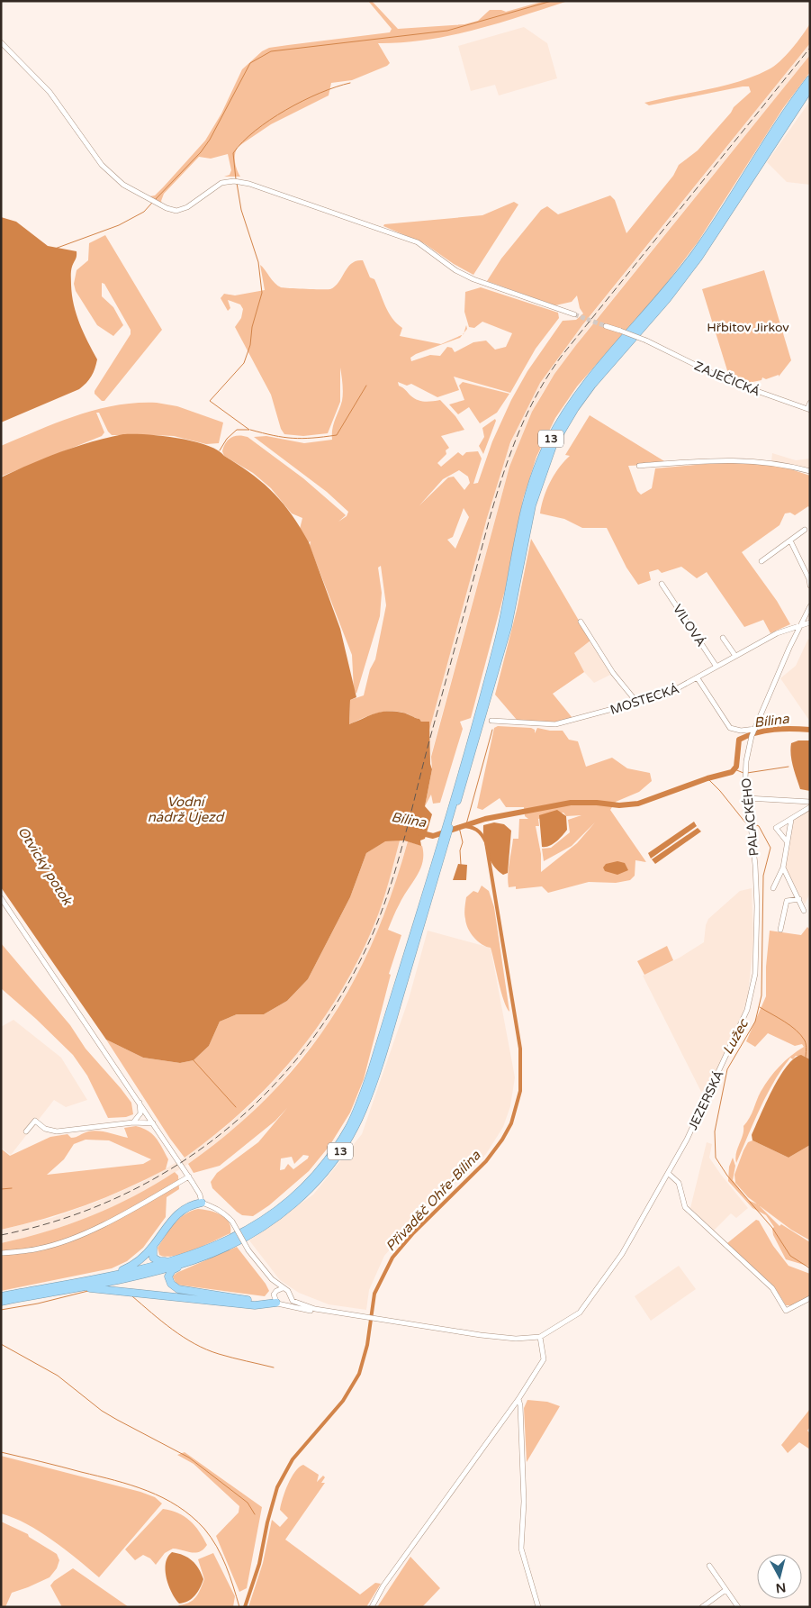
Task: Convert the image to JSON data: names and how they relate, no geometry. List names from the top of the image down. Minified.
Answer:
{"streets":{"highway":["13"],"street":["ZAJEČICKÁ","VILOVÁ","MOSTECKÁ","PALACKÉHO","JEZERSKÁ"]},"crossings":[["VILOVÁ","MOSTECKÁ"],["MOSTECKÁ","PALACKÉHO"],["PALACKÉHO","JEZERSKÁ"]],"water":["Bílina","Vodní nádrž Újezd","Otvický potok","Lužec","Přivaděč Ohře-Bílina"],"parks":["Hřbitov Jirkov"],"north":"bottom"}
